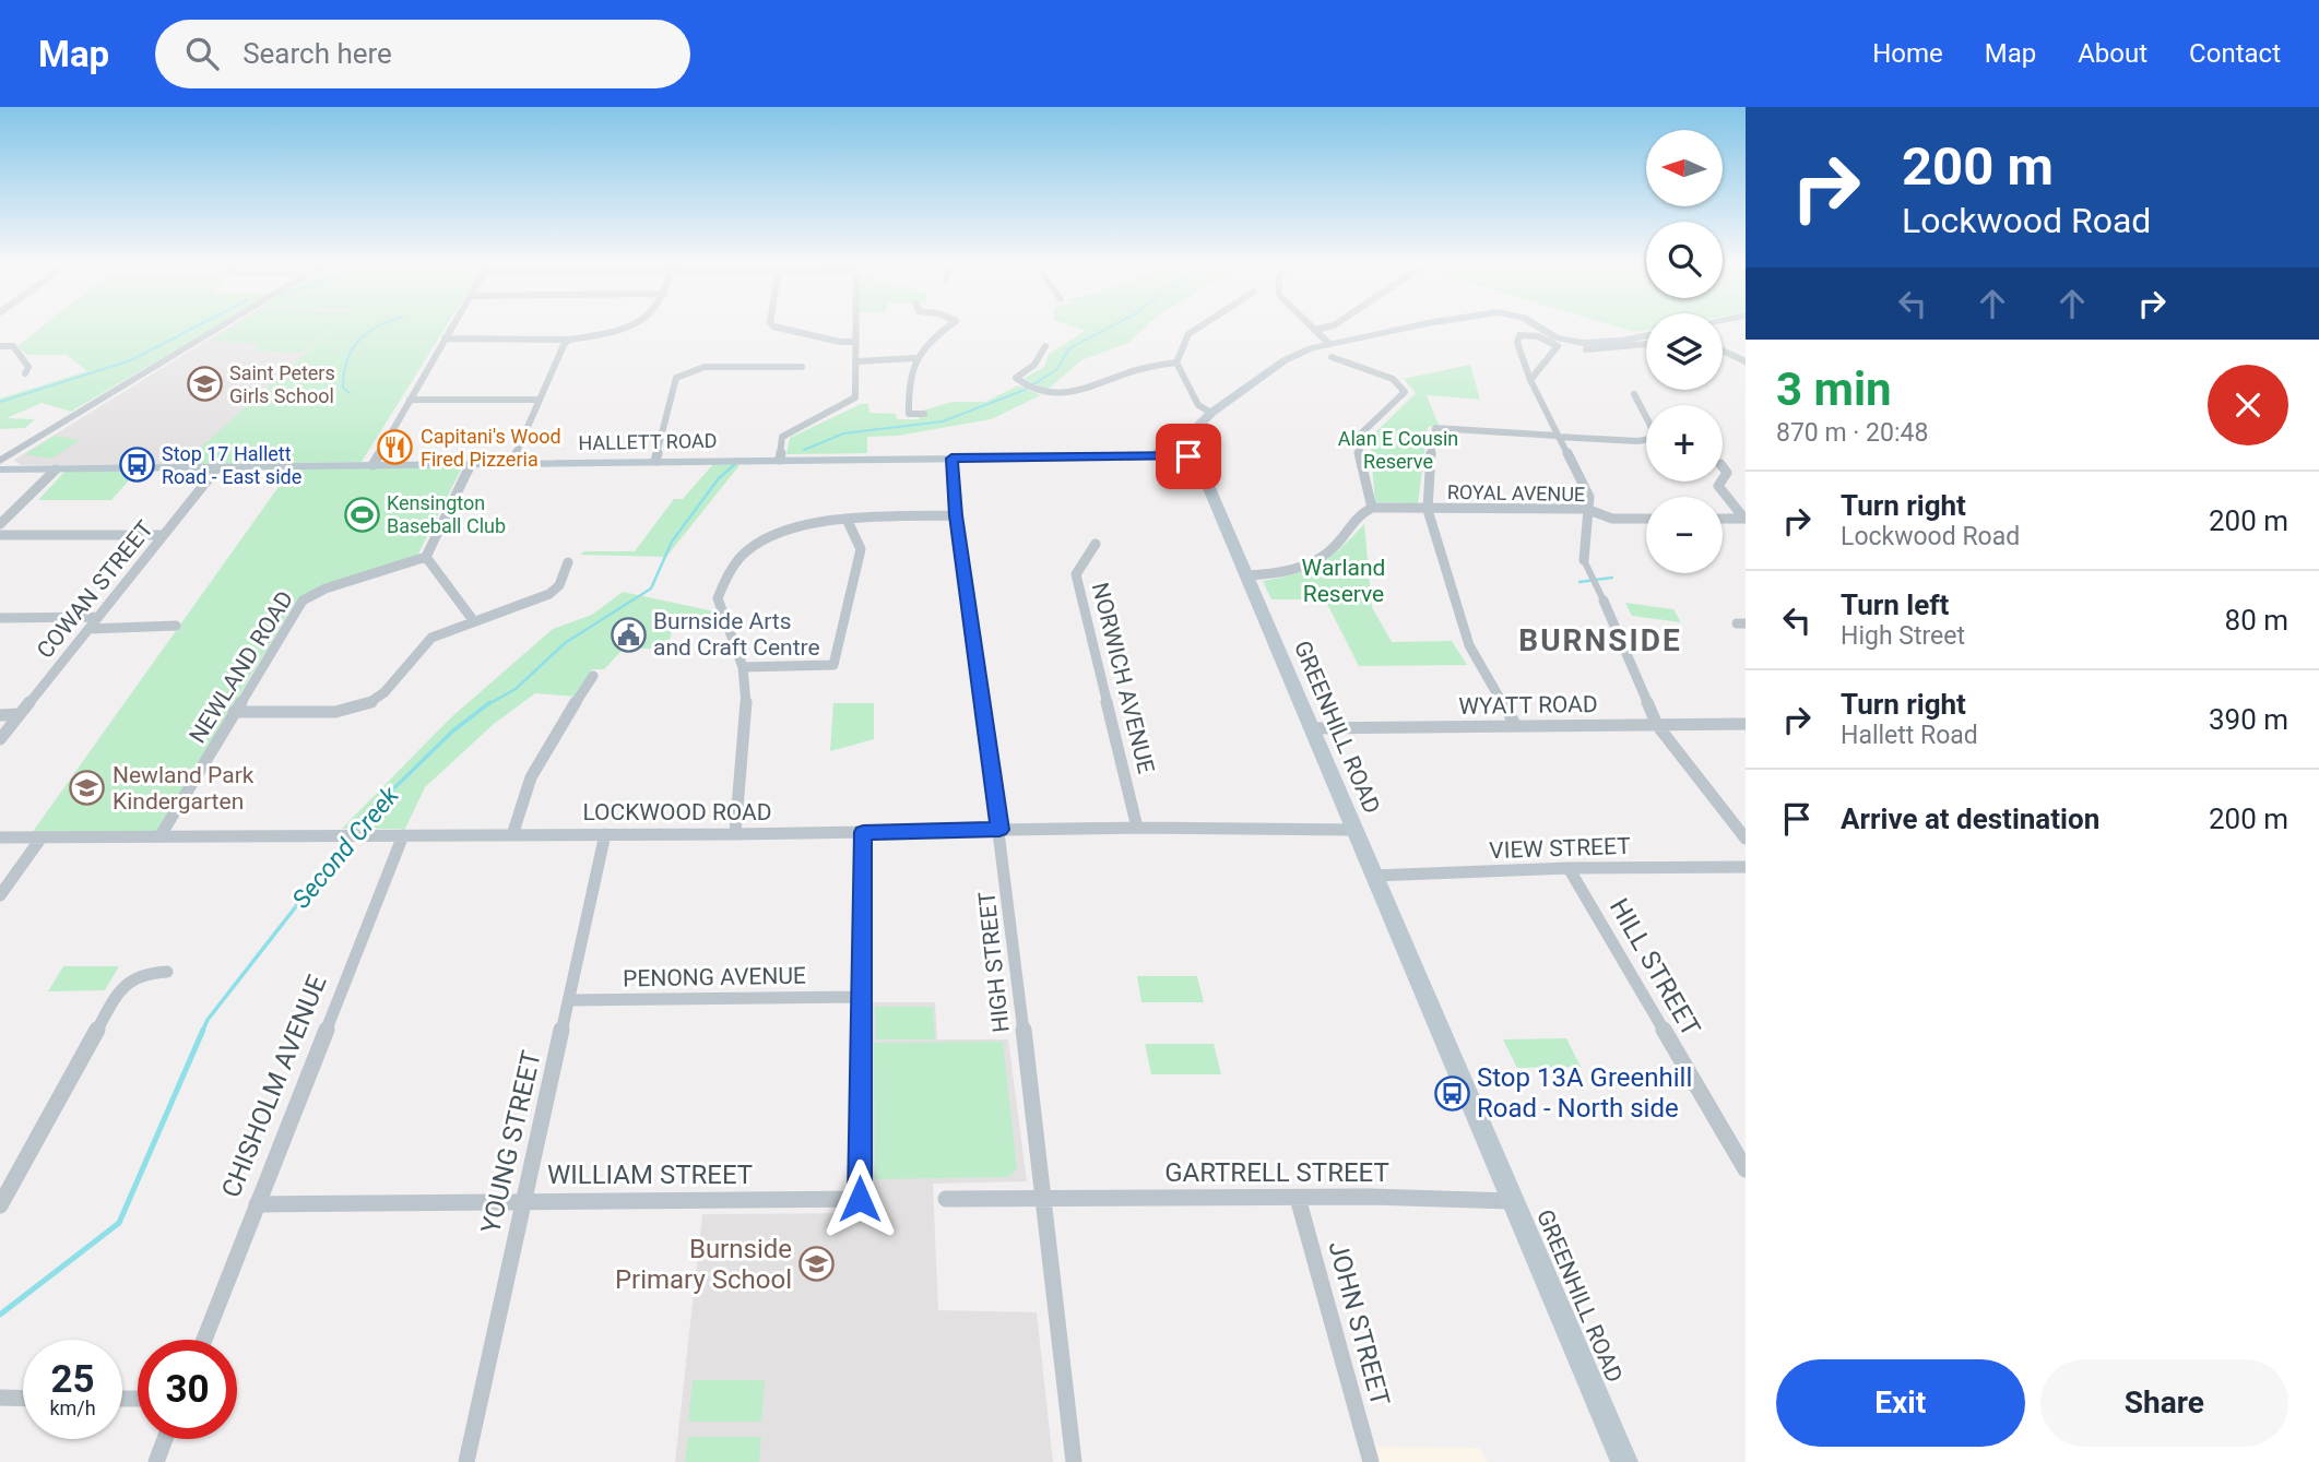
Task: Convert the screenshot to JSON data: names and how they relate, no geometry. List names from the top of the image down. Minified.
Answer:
{"streets":{"main road":["HALLETT ROAD","GREENHILL ROAD"],"street":["ROYAL AVENUE","COWAN STREET","NEWLAND ROAD","NORWICH AVENUE","WYATT ROAD","LOCKWOOD ROAD","VIEW STREET","HIGH STREET","HILL STREET","PENONG AVENUE","CHISHOLM AVENUE","YOUNG STREET","GARTRELL STREET","WILLIAM STREET","JOHN STREET"]},"crossings":[["HALLETT ROAD","COWAN STREET"],["HALLETT ROAD","GREENHILL ROAD"],["HALLETT ROAD","HIGH STREET"],["NEWLAND ROAD","LOCKWOOD ROAD"],["NORWICH AVENUE","LOCKWOOD ROAD"],["WYATT ROAD","GREENHILL ROAD"],["GREENHILL ROAD","LOCKWOOD ROAD"],["GREENHILL ROAD","VIEW STREET"],["GREENHILL ROAD","GARTRELL STREET"],["LOCKWOOD ROAD","HIGH STREET"],["LOCKWOOD ROAD","CHISHOLM AVENUE"],["LOCKWOOD ROAD","YOUNG STREET"],["VIEW STREET","HILL STREET"],["HIGH STREET","GARTRELL STREET"],["PENONG AVENUE","YOUNG STREET"],["PENONG AVENUE","WILLIAM STREET"],["CHISHOLM AVENUE","WILLIAM STREET"],["YOUNG STREET","WILLIAM STREET"],["GARTRELL STREET","JOHN STREET"]],"districts":["BURNSIDE"],"water":["Second Creek"],"parks":["Alan E Cousin Reserve","Warland Reserve"],"places":{"school or university":["Saint Peters Girls School","Newland Park Kindergarten","Burnside Primary School"],"restaurant":["Capitani's Wood Fired Pizzeria"],"bus stop":["Stop 17 Hallett Road - East side","Stop 13A Greenhill Road - North side"],"sports":["Kensington Baseball Club"],"public building":["Burnside Arts and Craft Centre"]},"north":"left","page":{"header":"Map","search":"Search here","nav":["Home","Map","About","Contact"],"turn":["200 m","Lockwood Road"],"map_buttons":["+","−"],"heading":["3 min","870 m · 20:48"],"list":[{"name":"Turn right","note":"Lockwood Road","value":"200 m"},{"name":"Turn left","note":"High Street","value":"80 m"},{"name":"Turn right","note":"Hallett Road","value":"390 m"},{"name":"Arrive at destination","value":"200 m"}],"speed":"25 km/h","limit":"30","buttons":["Exit","Share"]}}
